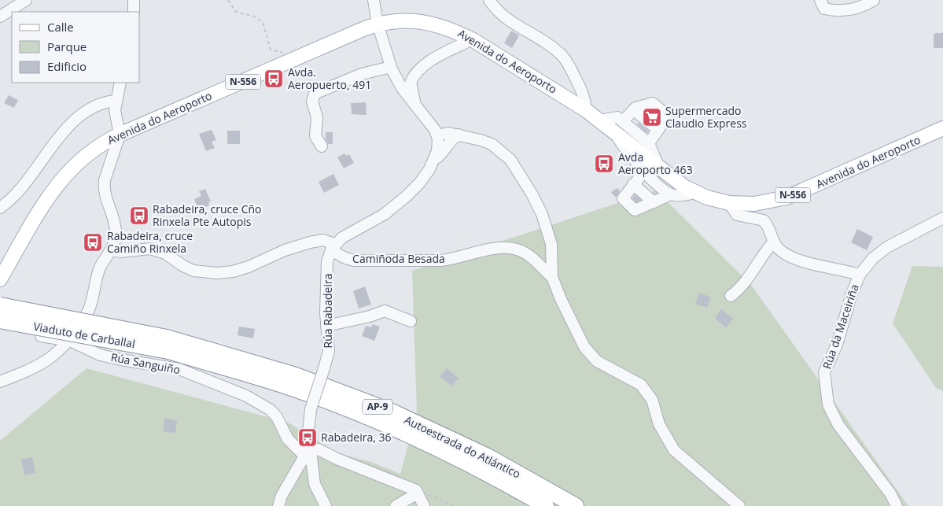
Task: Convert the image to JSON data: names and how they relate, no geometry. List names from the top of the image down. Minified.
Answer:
{"streets":{"highway":["Viaduto de Carballal","AP-9","Autoestrada do Atlántico"],"main road":["Avenida do Aeroporto","N-556"],"street":["Camiñoda Besada","Rúa Rabadeira","Rúa da Maceiriña","Rúa Sanguiño"]},"crossings":[["Camiñoda Besada","Rúa Rabadeira"],["Rúa Rabadeira","Rúa Sanguiño"],["Viaduto de Carballal","Autoestrada do Atlántico"]],"places":{"bus stop":["Avda. Aeropuerto, 491","Avda Aeroporto 463","Rabadeira, cruce Cño Rinxela Pte Autopis","Rabadeira, cruce Camiño Rinxela","Rabadeira, 36"],"supermarket":["Supermercado Claudio Express"]},"legend":["Calle","Parque","Edificio"]}
